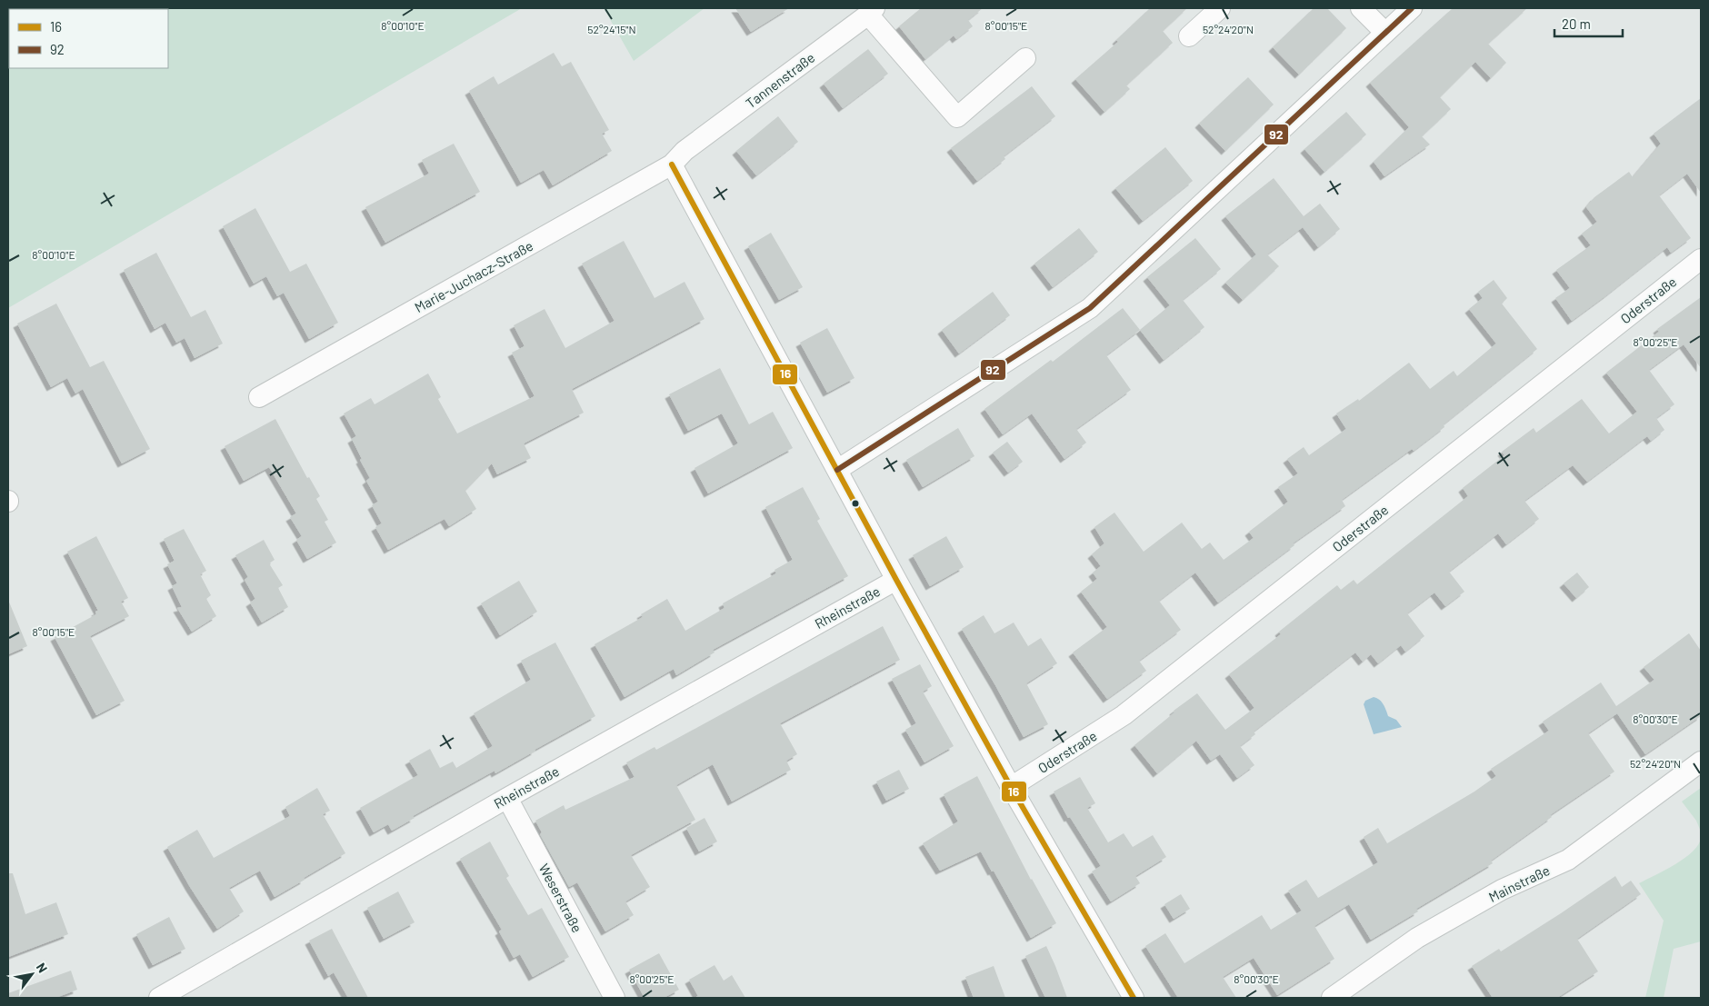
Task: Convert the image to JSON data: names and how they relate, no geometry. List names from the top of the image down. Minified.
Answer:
{"streets":{"street":["Tannenstraße","Marie-Juchacz-Straße","Oderstraße","Rheinstraße","Mainstraße","Weserstraße"]},"crossings":[["Tannenstraße","Marie-Juchacz-Straße"],["Rheinstraße","Weserstraße"]],"lines":["transit line 92","transit line 16"],"legend":["16","92"],"scale_bar":"20 m","north":"top right","coordinates":["8°00'10\"E","8°00'15\"E","52°24'15\"N","52°24'20\"N","8°00'25\"E","8°00'30\"E"]}
